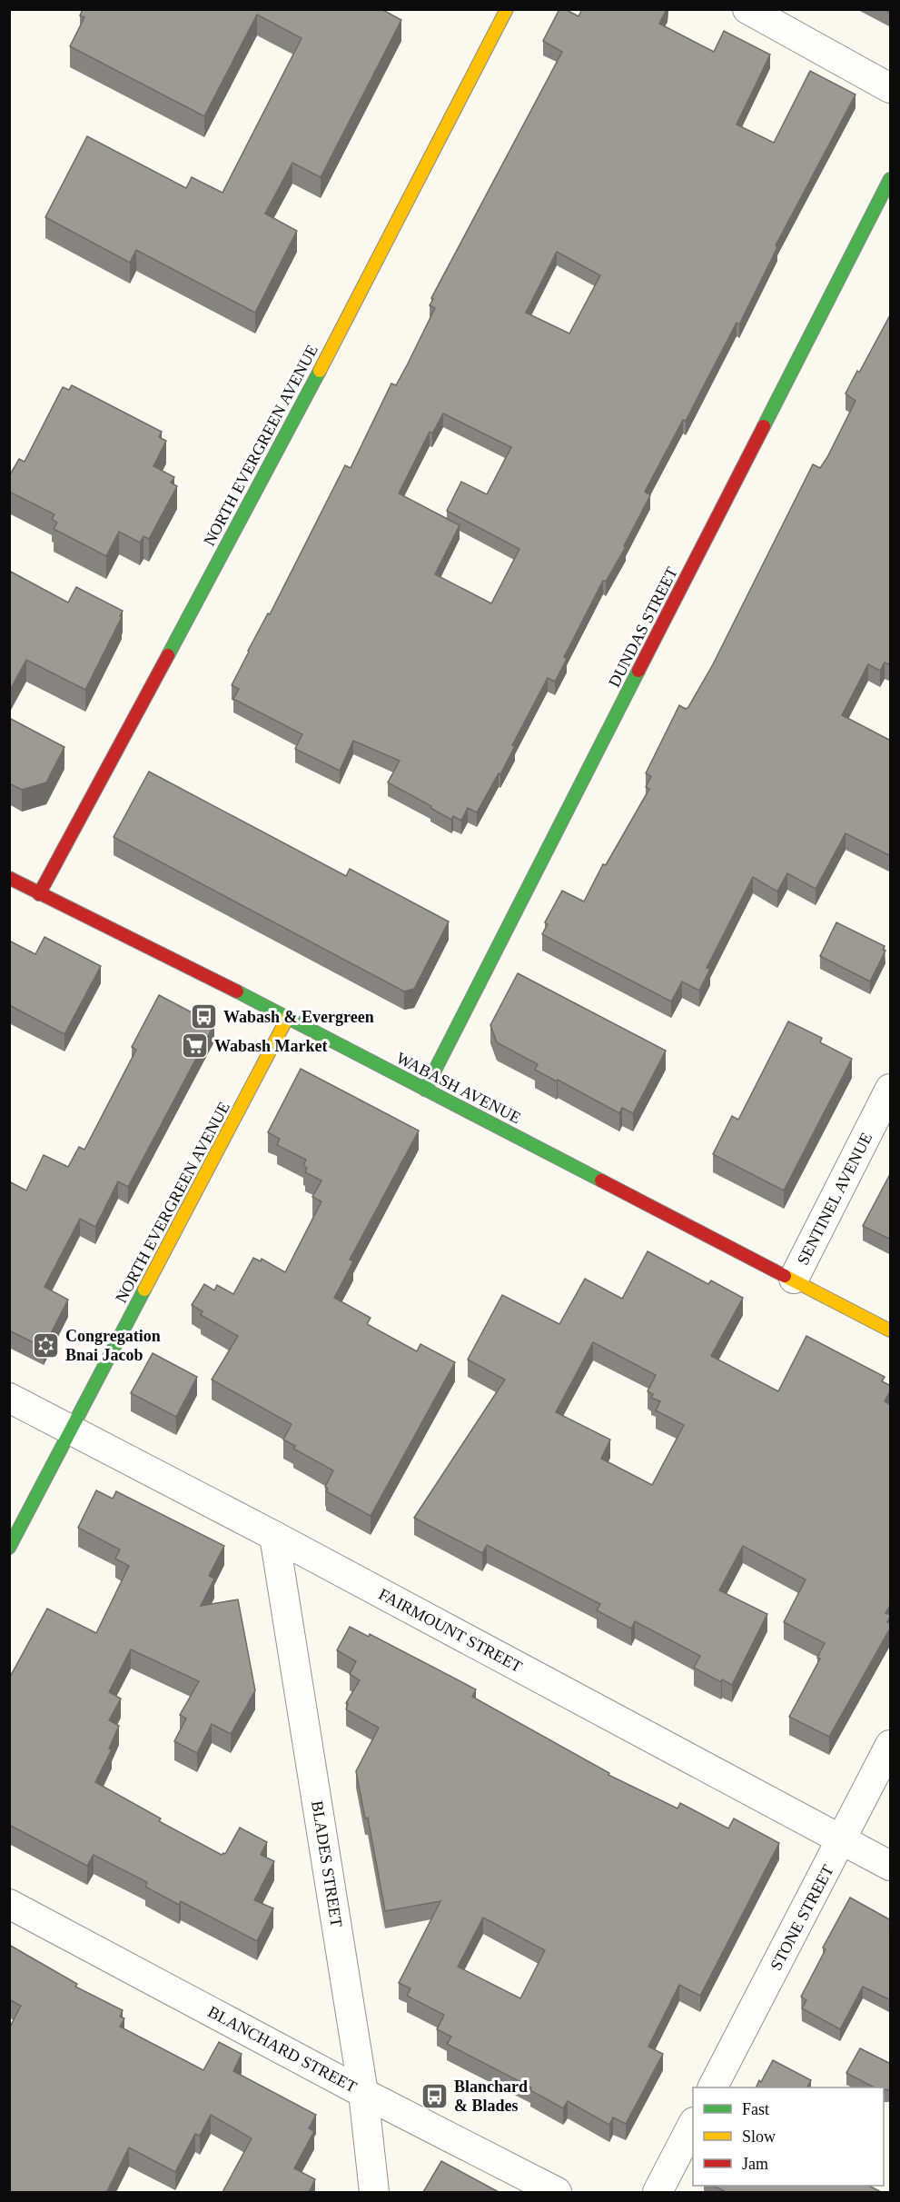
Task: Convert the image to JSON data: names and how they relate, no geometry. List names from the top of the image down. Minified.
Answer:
{"streets":{"street":["NORTH EVERGREEN AVENUE","DUNDAS STREET","WABASH AVENUE","SENTINEL AVENUE","FAIRMOUNT STREET","BLADES STREET","STONE STREET","BLANCHARD STREET"]},"crossings":[["NORTH EVERGREEN AVENUE","WABASH AVENUE"],["NORTH EVERGREEN AVENUE","FAIRMOUNT STREET"],["DUNDAS STREET","WABASH AVENUE"],["WABASH AVENUE","SENTINEL AVENUE"],["FAIRMOUNT STREET","BLADES STREET"],["FAIRMOUNT STREET","STONE STREET"],["BLADES STREET","BLANCHARD STREET"]],"places":{"bus stop":["Wabash & Evergreen","Blanchard & Blades"],"supermarket":["Wabash Market"],"synagogue":["Congregation Bnai Jacob"]},"legend":["Fast","Slow","Jam"]}
